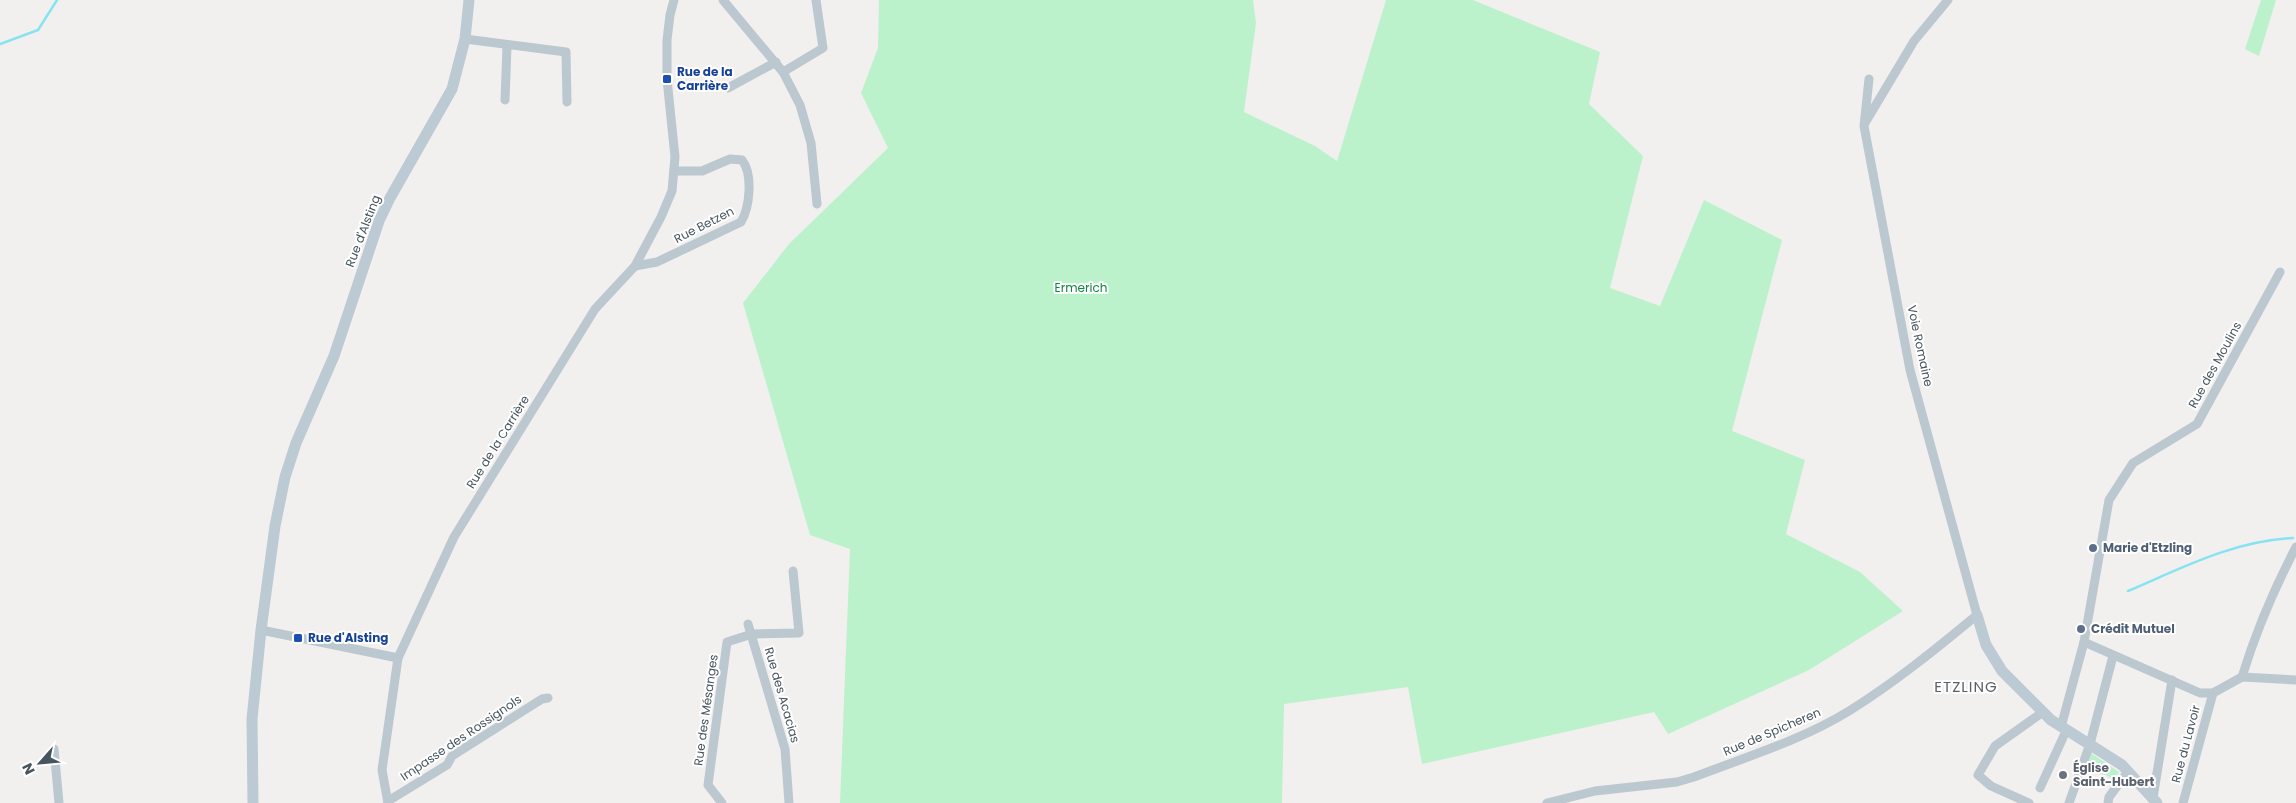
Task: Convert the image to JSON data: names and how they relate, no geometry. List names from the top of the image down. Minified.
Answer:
{"streets":{"main road":["Rue d'Alsting"],"street":["Rue Betzen","Voie Romaine","Rue des Moulins","Rue de la Carrière","Rue des Acacias","Rue des Mésanges","Rue de Spicheren","Impasse des Rossignols","Rue du Lavoir"]},"crossings":[["Rue Betzen","Rue de la Carrière"],["Voie Romaine","Rue de Spicheren"],["Rue de la Carrière","Impasse des Rossignols"],["Rue des Acacias","Rue des Mésanges"]],"districts":["ETZLING"],"parks":["Ermerich"],"places":{"transit":["Rue de la Carrière","Rue d'Alsting"],"other":["Marie d'Etzling","Crédit Mutuel","Église Saint-Hubert"]},"north":"bottom left"}
